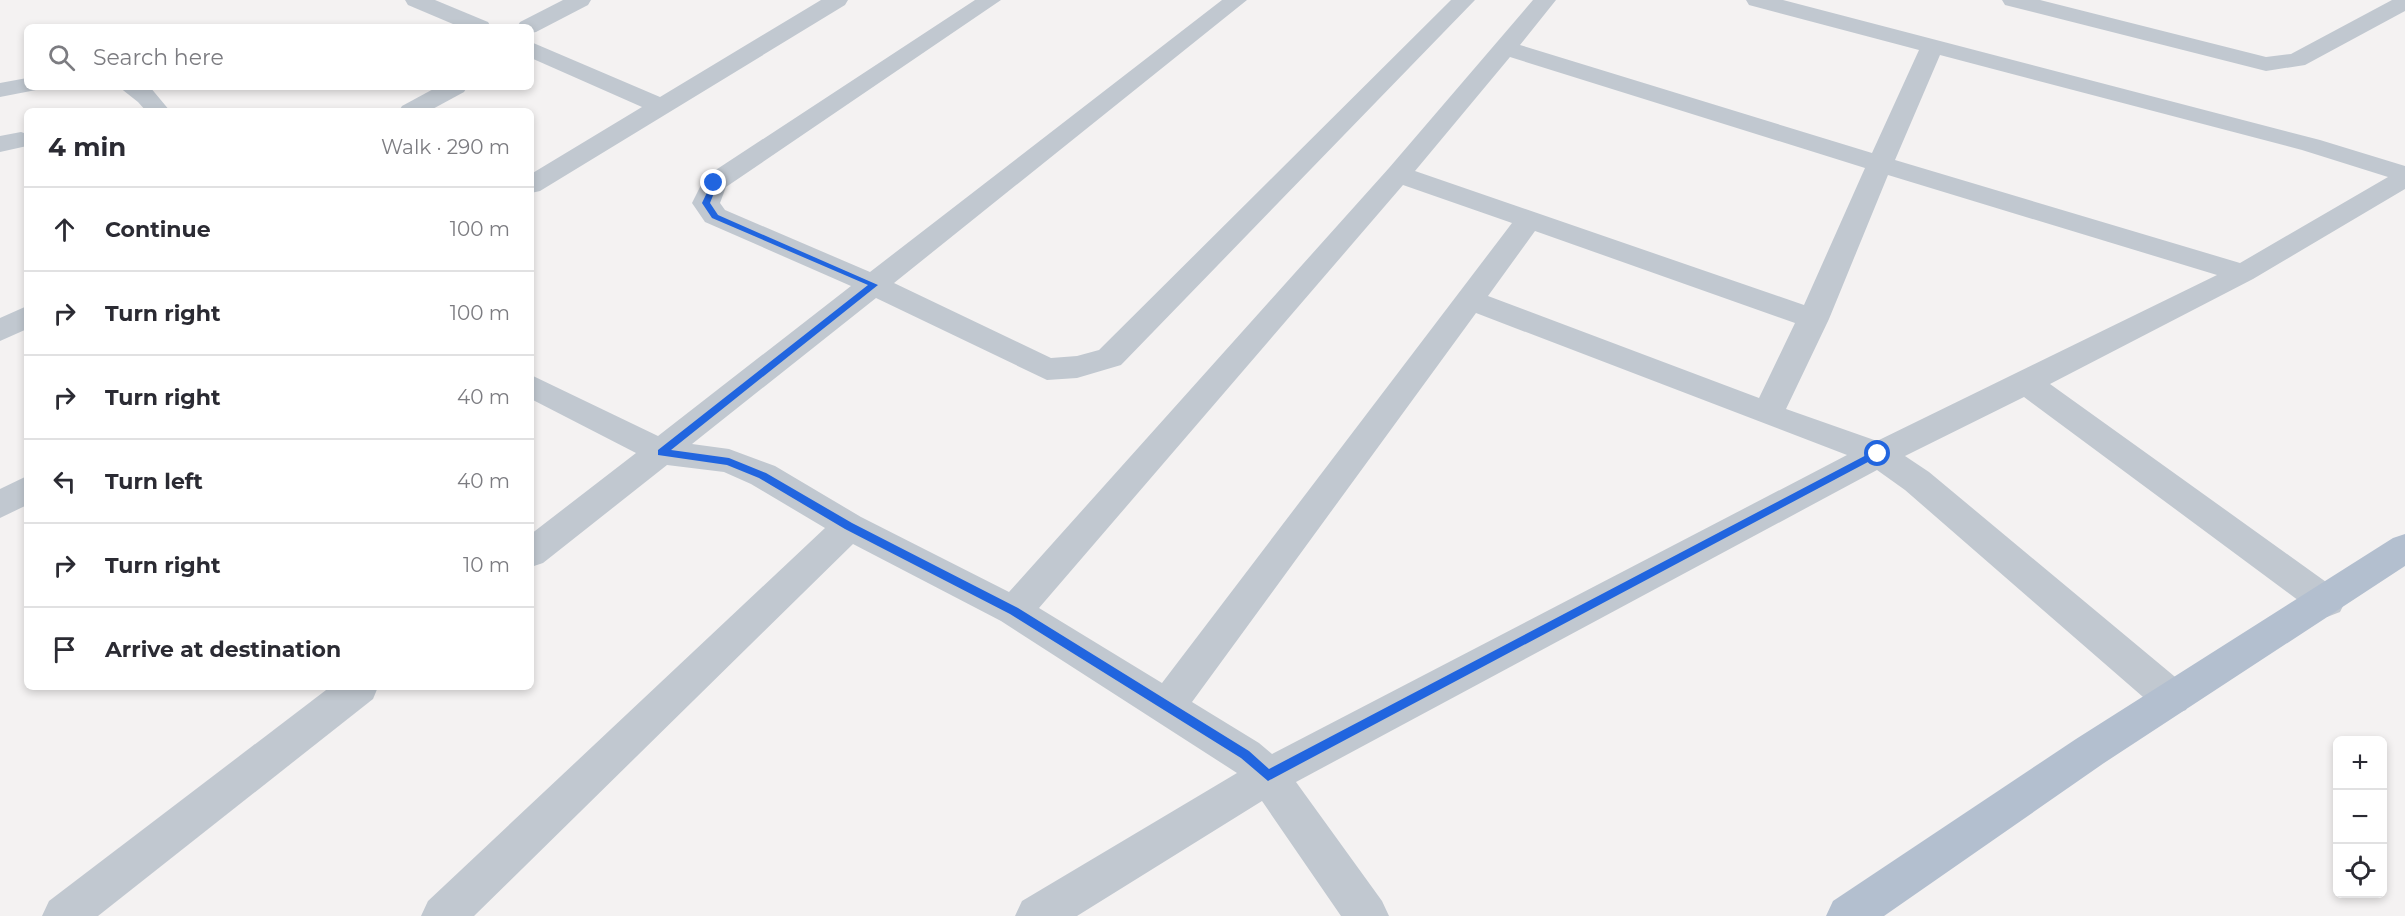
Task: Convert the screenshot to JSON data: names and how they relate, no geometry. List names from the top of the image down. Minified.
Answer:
{"page":{"search":"Search here","heading":["4 min","Walk · 290 m"],"list":[["Continue","100 m"],["Turn right","100 m"],["Turn right","40 m"],["Turn left","40 m"],["Turn right","10 m"],"Arrive at destination"],"map_buttons":["+","−"]}}
